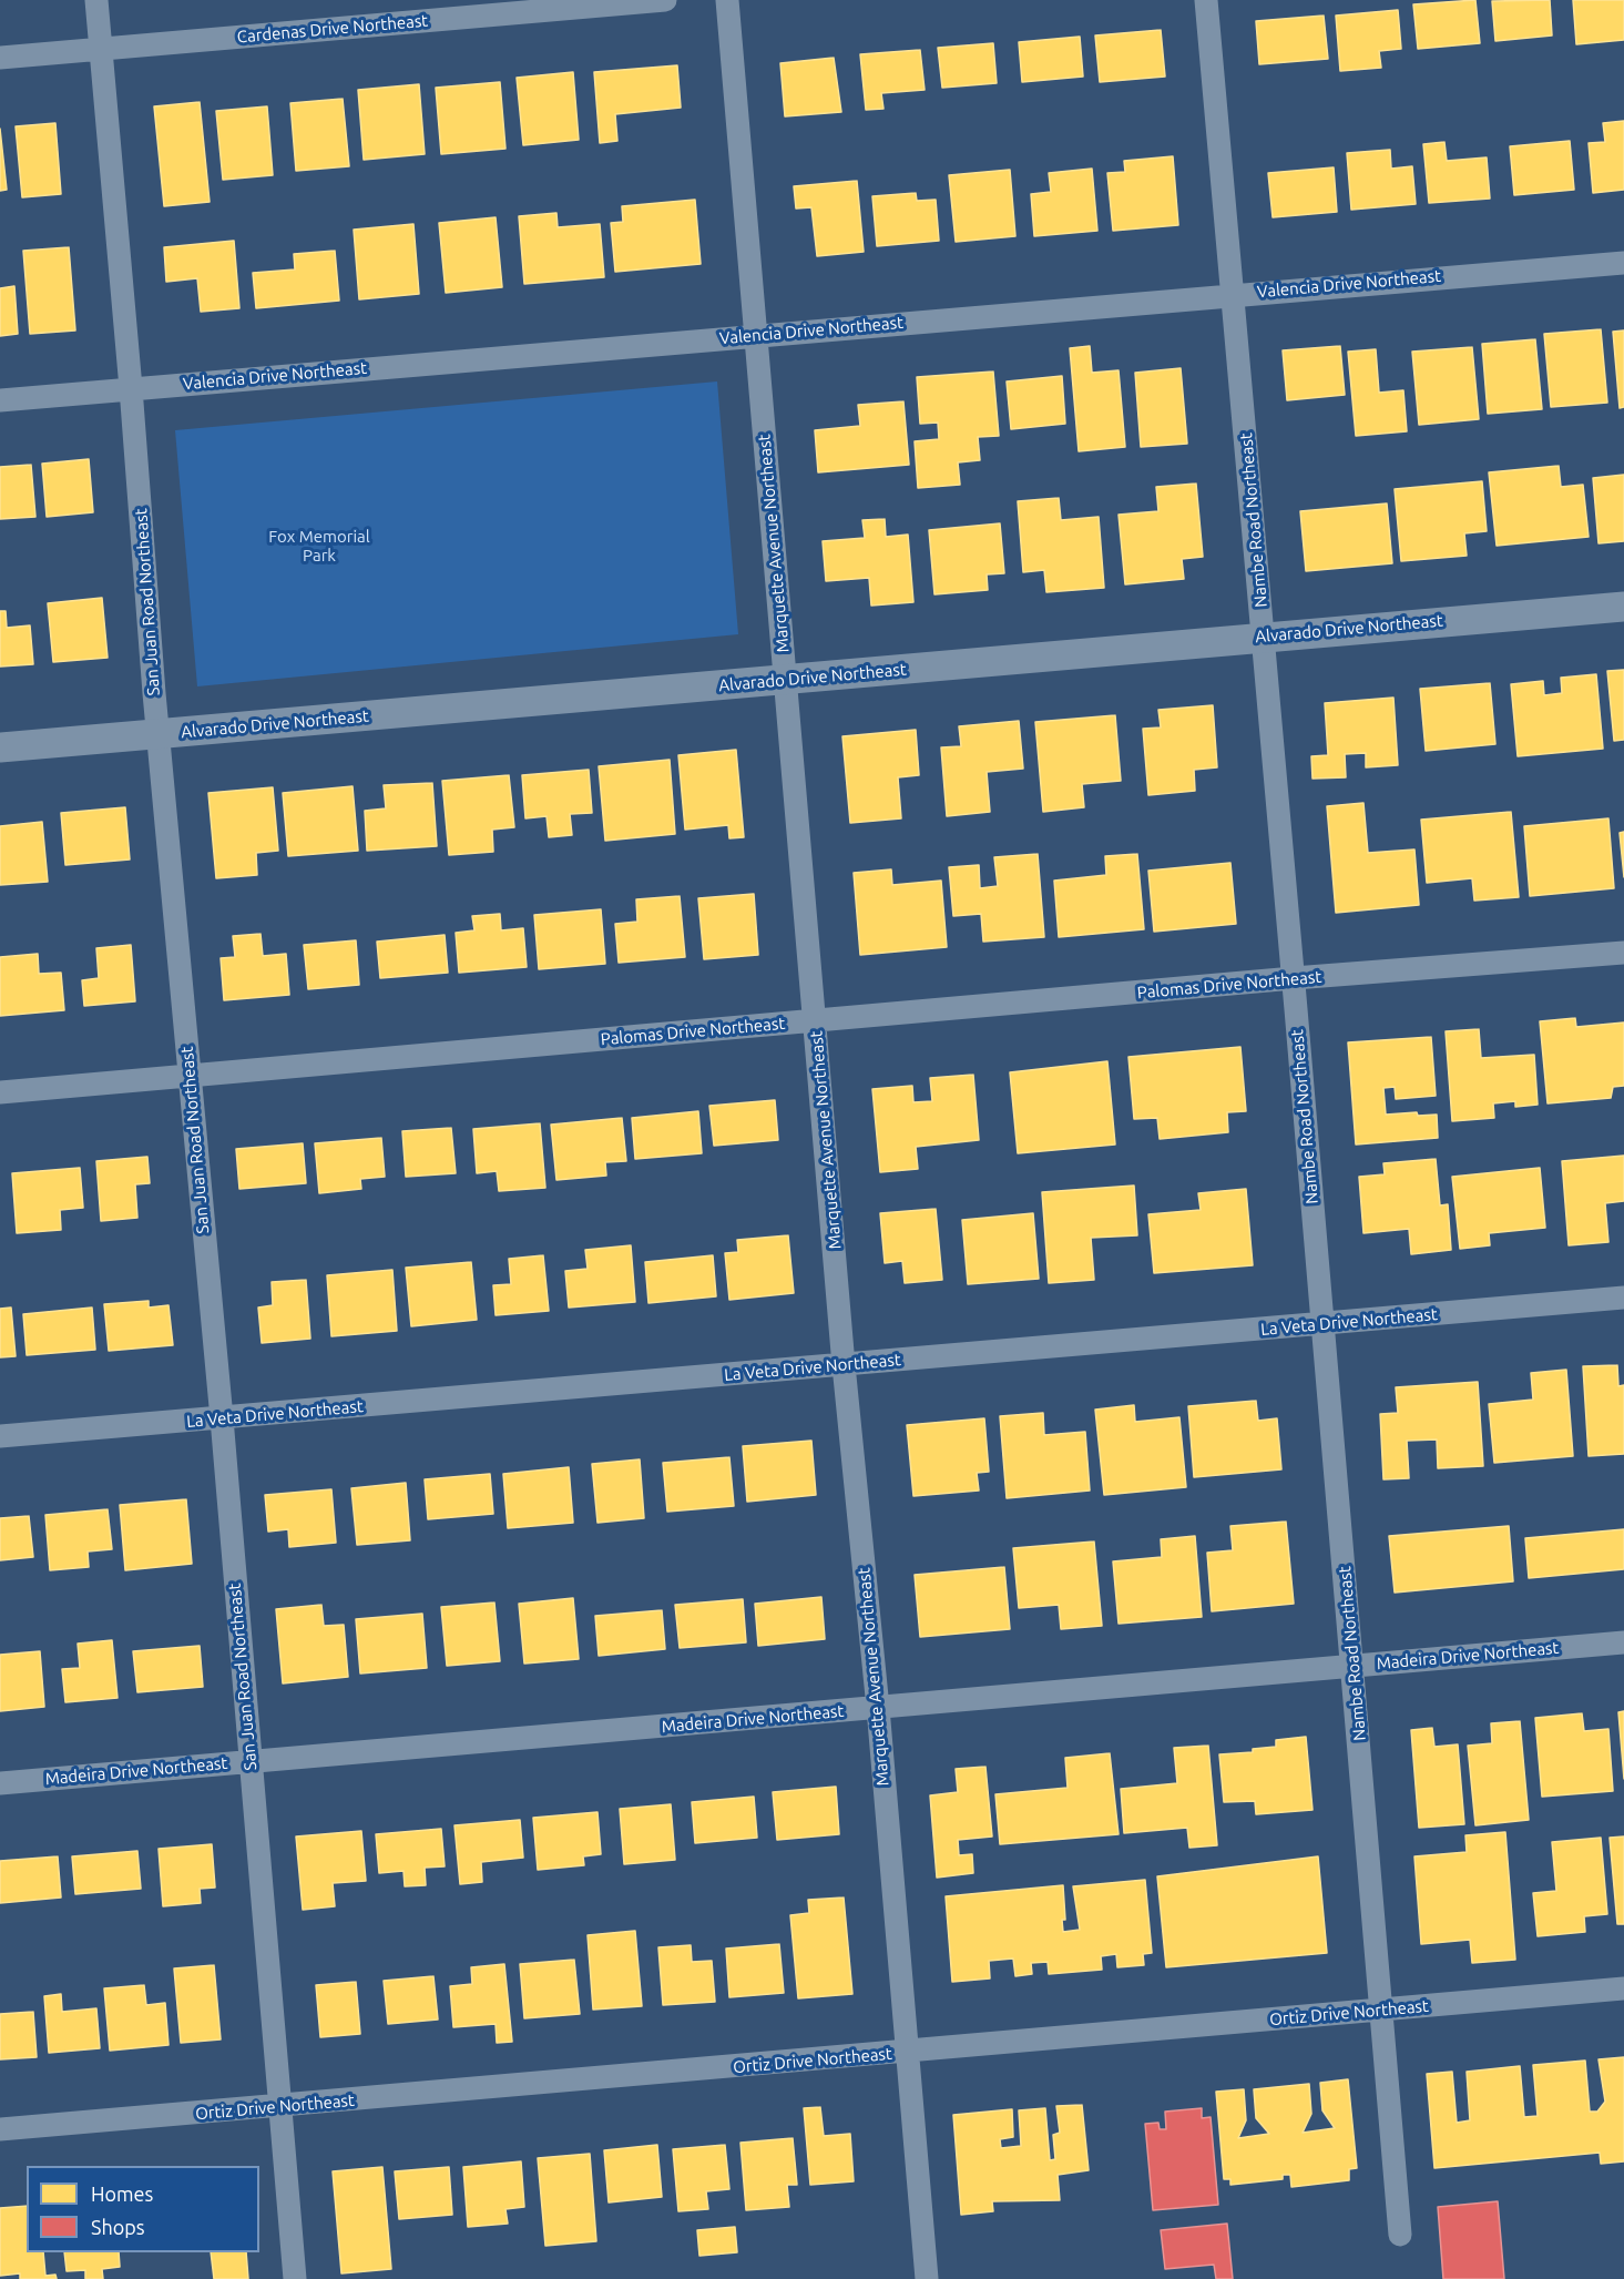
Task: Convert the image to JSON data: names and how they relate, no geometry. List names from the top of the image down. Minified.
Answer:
{"streets":{"street":["Cardenas Drive Northeast","Valencia Drive Northeast","Nambe Road Northeast","Marquette Avenue Northeast","San Juan Road Northeast","Alvarado Drive Northeast","Palomas Drive Northeast","La Veta Drive Northeast","Madeira Drive Northeast","Ortiz Drive Northeast"]},"crossings":[["Cardenas Drive Northeast","San Juan Road Northeast"],["Valencia Drive Northeast","Nambe Road Northeast"],["Valencia Drive Northeast","Marquette Avenue Northeast"],["Valencia Drive Northeast","San Juan Road Northeast"],["Nambe Road Northeast","Alvarado Drive Northeast"],["Nambe Road Northeast","Palomas Drive Northeast"],["Nambe Road Northeast","La Veta Drive Northeast"],["Nambe Road Northeast","Madeira Drive Northeast"],["Nambe Road Northeast","Ortiz Drive Northeast"],["Marquette Avenue Northeast","Alvarado Drive Northeast"],["Marquette Avenue Northeast","Palomas Drive Northeast"],["Marquette Avenue Northeast","La Veta Drive Northeast"],["Marquette Avenue Northeast","Madeira Drive Northeast"],["Marquette Avenue Northeast","Ortiz Drive Northeast"],["San Juan Road Northeast","Alvarado Drive Northeast"],["San Juan Road Northeast","Palomas Drive Northeast"],["San Juan Road Northeast","La Veta Drive Northeast"],["San Juan Road Northeast","Madeira Drive Northeast"],["San Juan Road Northeast","Ortiz Drive Northeast"]],"parks":["Fox Memorial Park"],"legend":["Homes","Shops"]}
